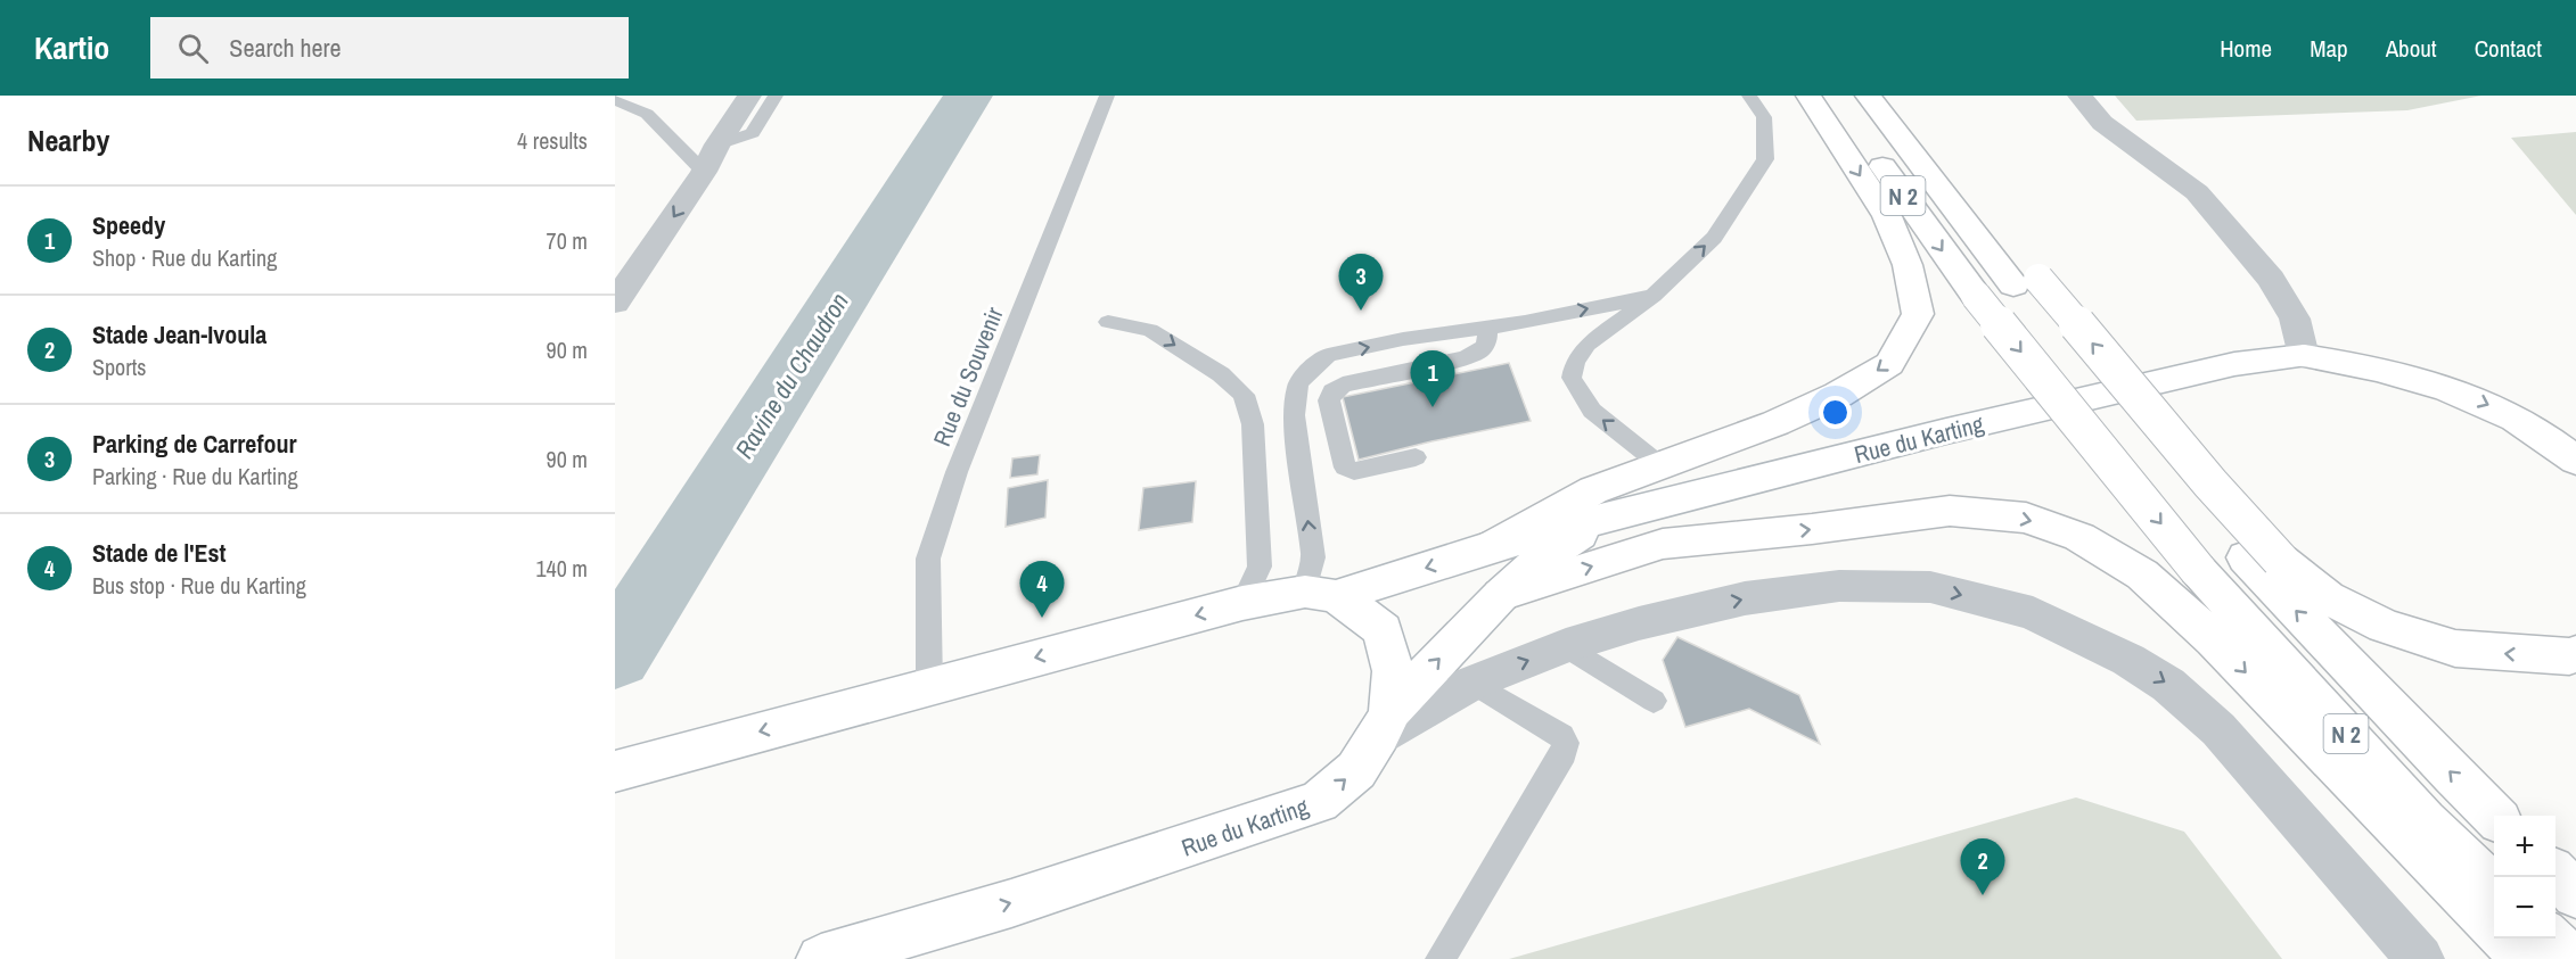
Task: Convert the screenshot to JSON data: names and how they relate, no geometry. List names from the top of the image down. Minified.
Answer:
{"streets":{"main road":["N 2","Rue du Karting"],"lane":["Rue du Souvenir"]},"crossings":[["Rue du Souvenir","Rue du Karting"]],"water":["Ravine du Chaudron"],"page":{"header":"Kartio","search":"Search here","nav":["Home","Map","About","Contact"],"heading":["Nearby","4 results"],"list":[{"mark":"1","name":"Speedy","note":"Shop · Rue du Karting","value":"70 m"},{"mark":"2","name":"Stade Jean-Ivoula","note":"Sports","value":"90 m"},{"mark":"3","name":"Parking de Carrefour","note":"Parking · Rue du Karting","value":"90 m"},{"mark":"4","name":"Stade de l'Est","note":"Bus stop · Rue du Karting","value":"140 m"}],"pins":["3","1","4","2"],"map_buttons":["+","−"]}}
